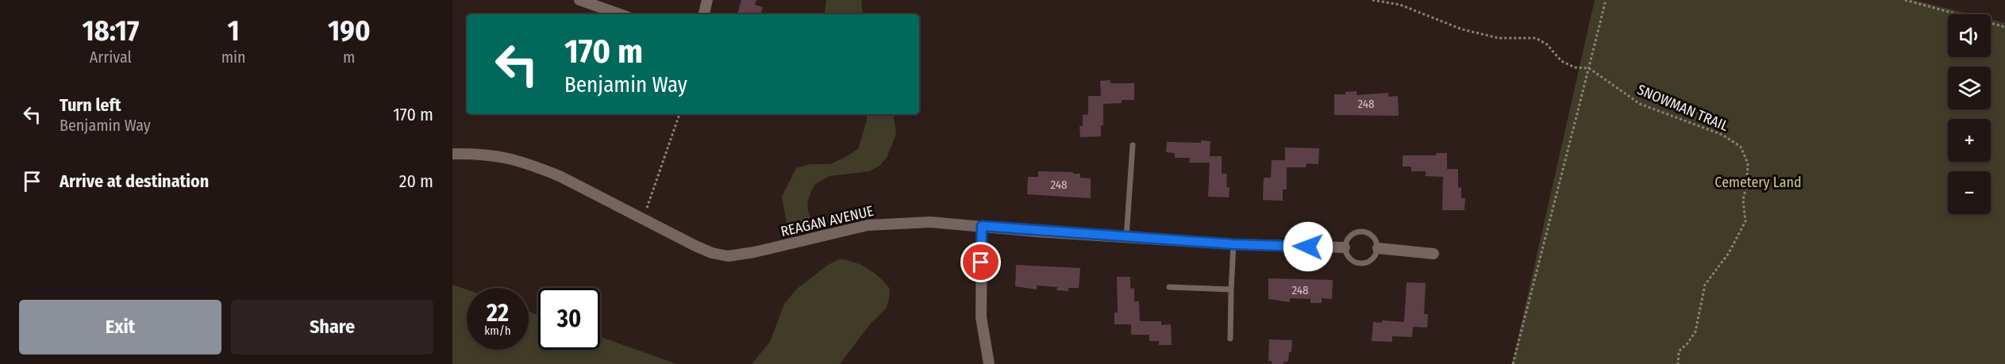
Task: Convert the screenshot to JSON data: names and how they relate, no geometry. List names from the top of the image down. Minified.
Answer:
{"streets":{"street":["REAGAN AVENUE"],"path":["SNOWMAN TRAIL"]},"parks":["Cemetery Land"],"house_numbers":["248","248","248"],"page":{"eta":["18:17","Arrival","1","min","190","m"],"map_buttons":["+","−"],"turn":["170 m","Benjamin Way"],"list":[{"name":"Turn left","note":"Benjamin Way","value":"170 m"},{"name":"Arrive at destination","value":"20 m"}],"speed":"22 km/h","limit":"30","buttons":["Exit","Share"]}}
